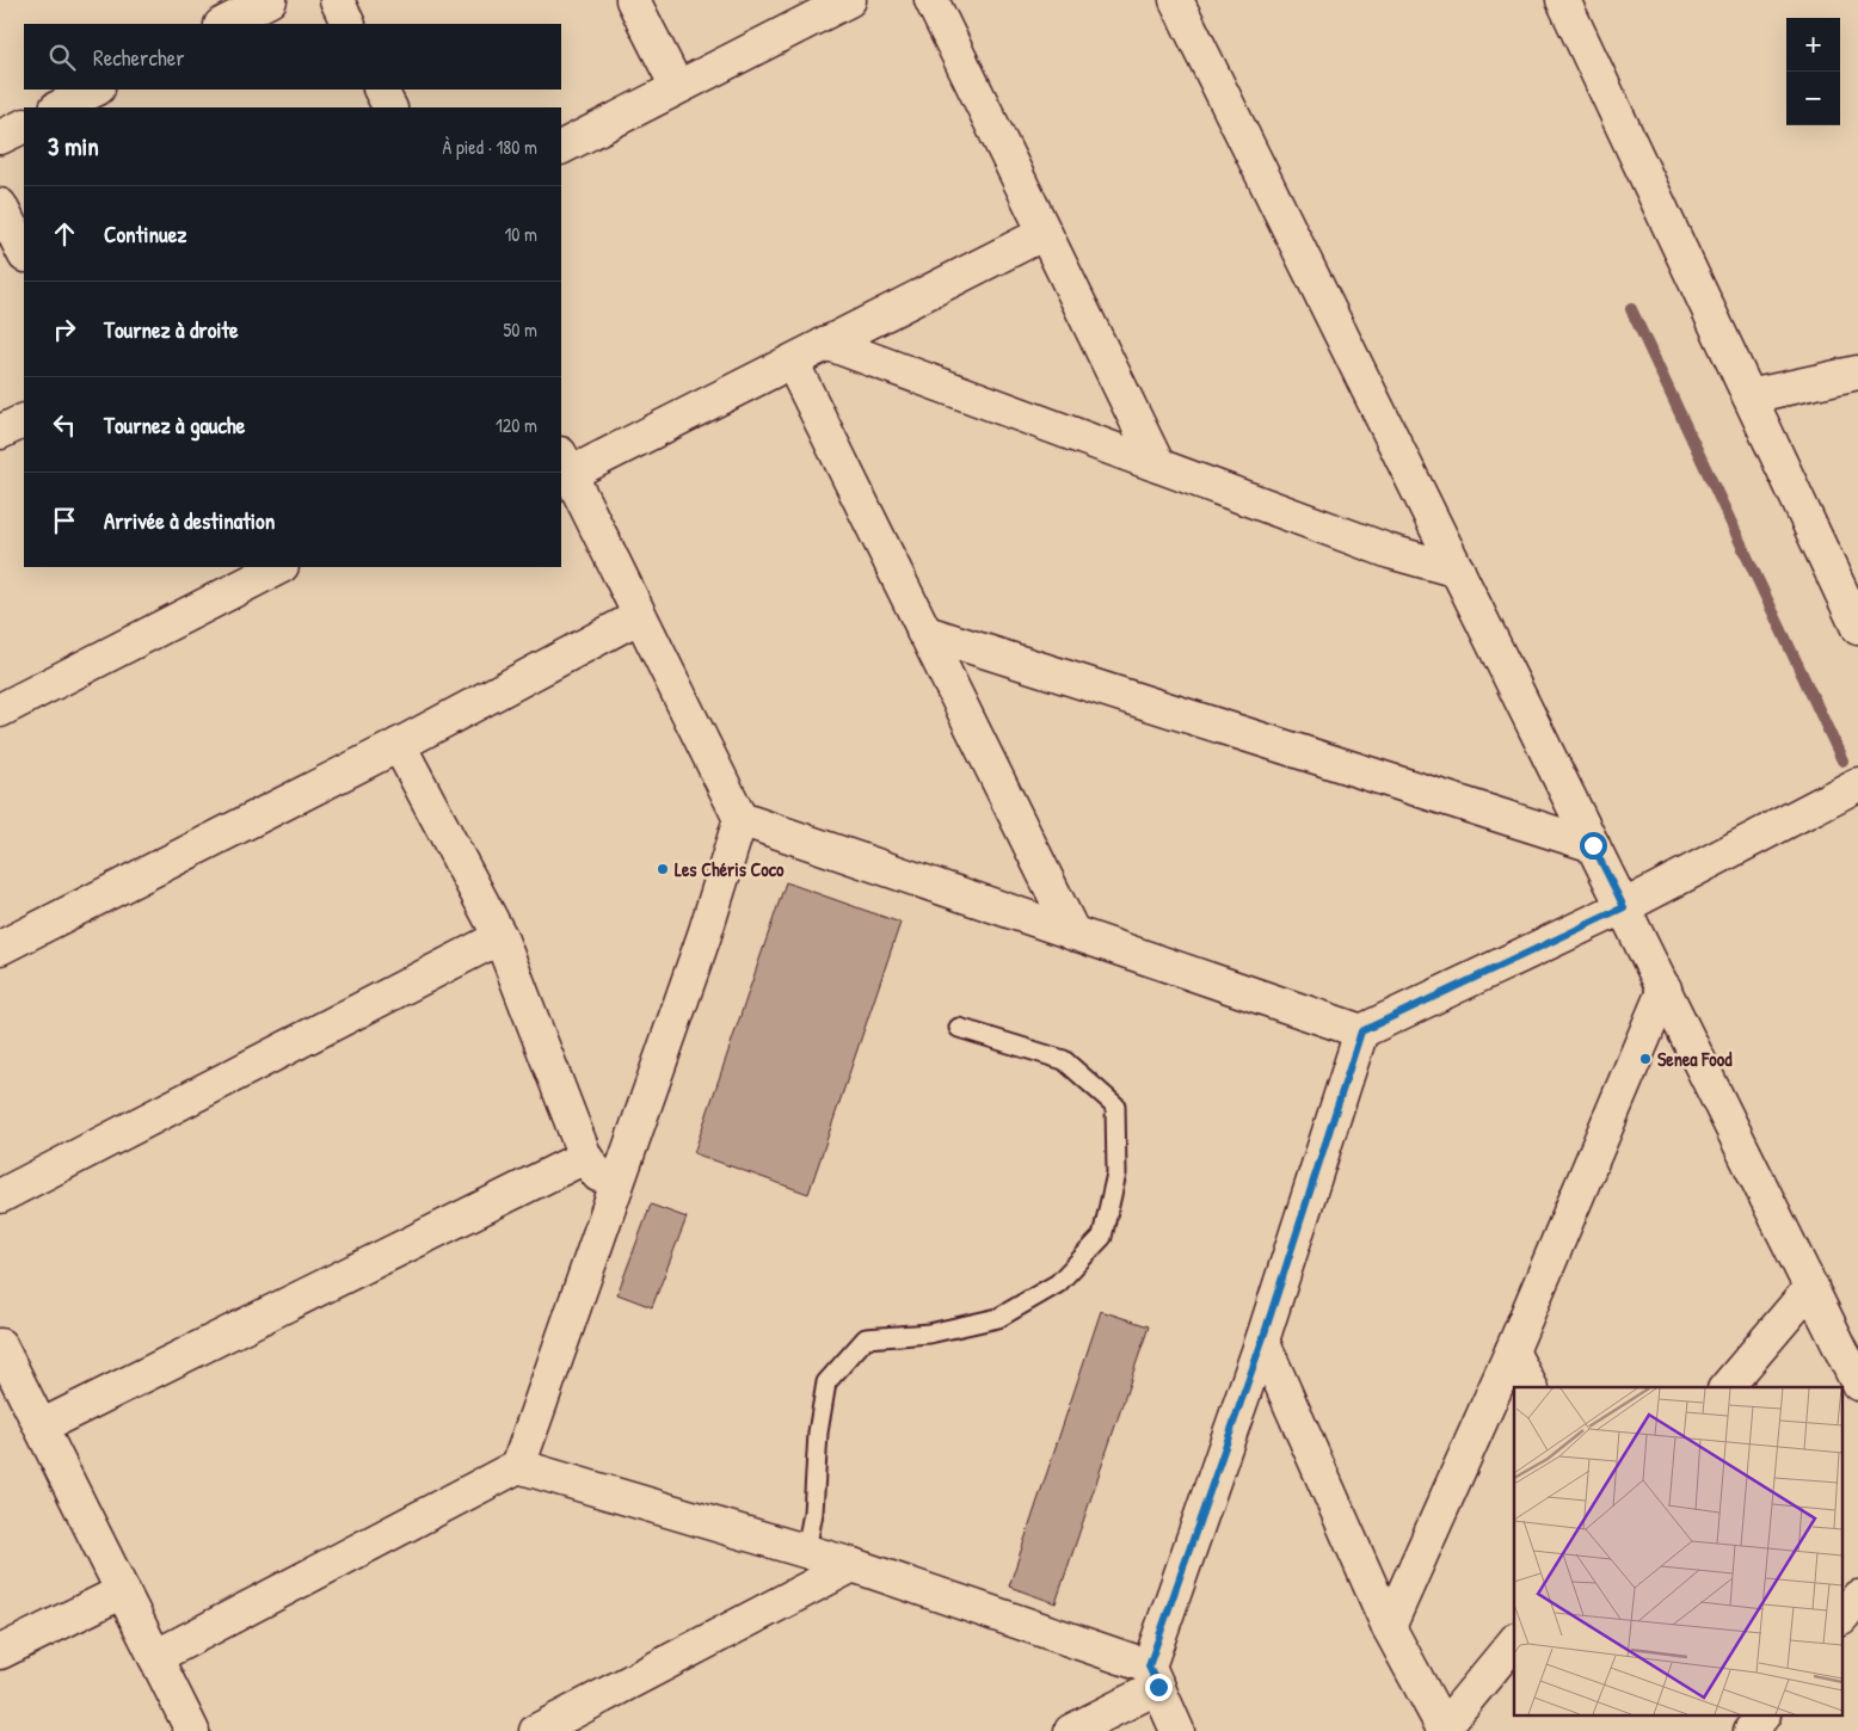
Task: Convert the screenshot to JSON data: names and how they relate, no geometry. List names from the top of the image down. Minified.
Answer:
{"places":["Les Chéris Coco","Senea Food"],"page":{"map_buttons":["+","−"],"search":"Rechercher","heading":["3 min","À pied · 180 m"],"list":[["Continuez","10 m"],["Tournez à droite","50 m"],["Tournez à gauche","120 m"],"Arrivée à destination"]}}
